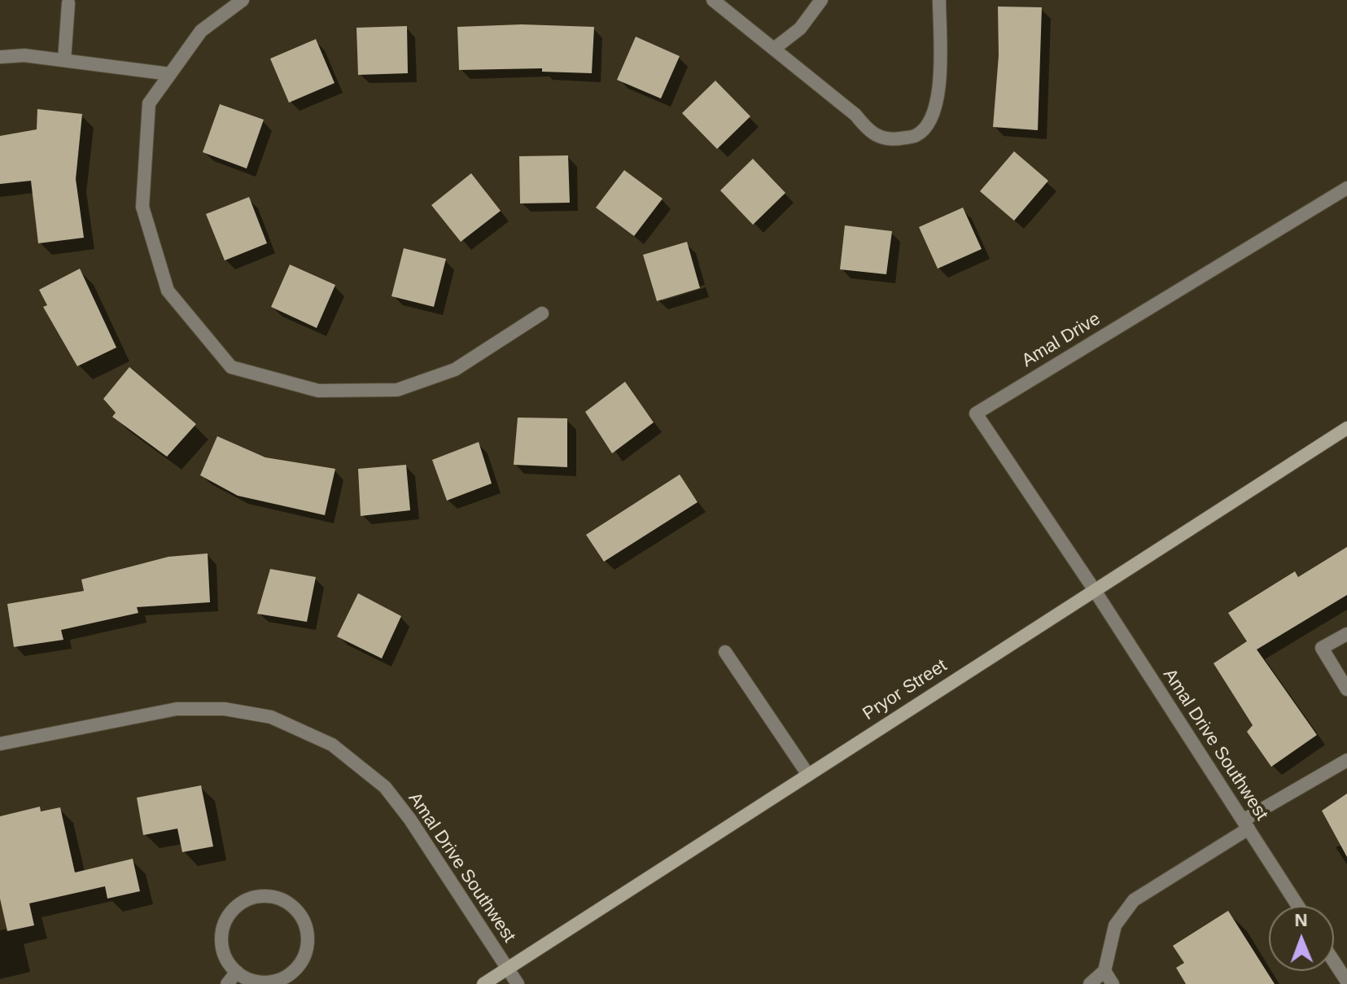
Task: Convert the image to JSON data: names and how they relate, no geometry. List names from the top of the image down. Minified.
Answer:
{"streets":{"main road":["Pryor Street"],"street":["Amal Drive","Amal Drive Southwest"]},"crossings":[["Amal Drive","Pryor Street"],["Amal Drive","Amal Drive Southwest"],["Pryor Street","Amal Drive Southwest"]],"north":"top"}
